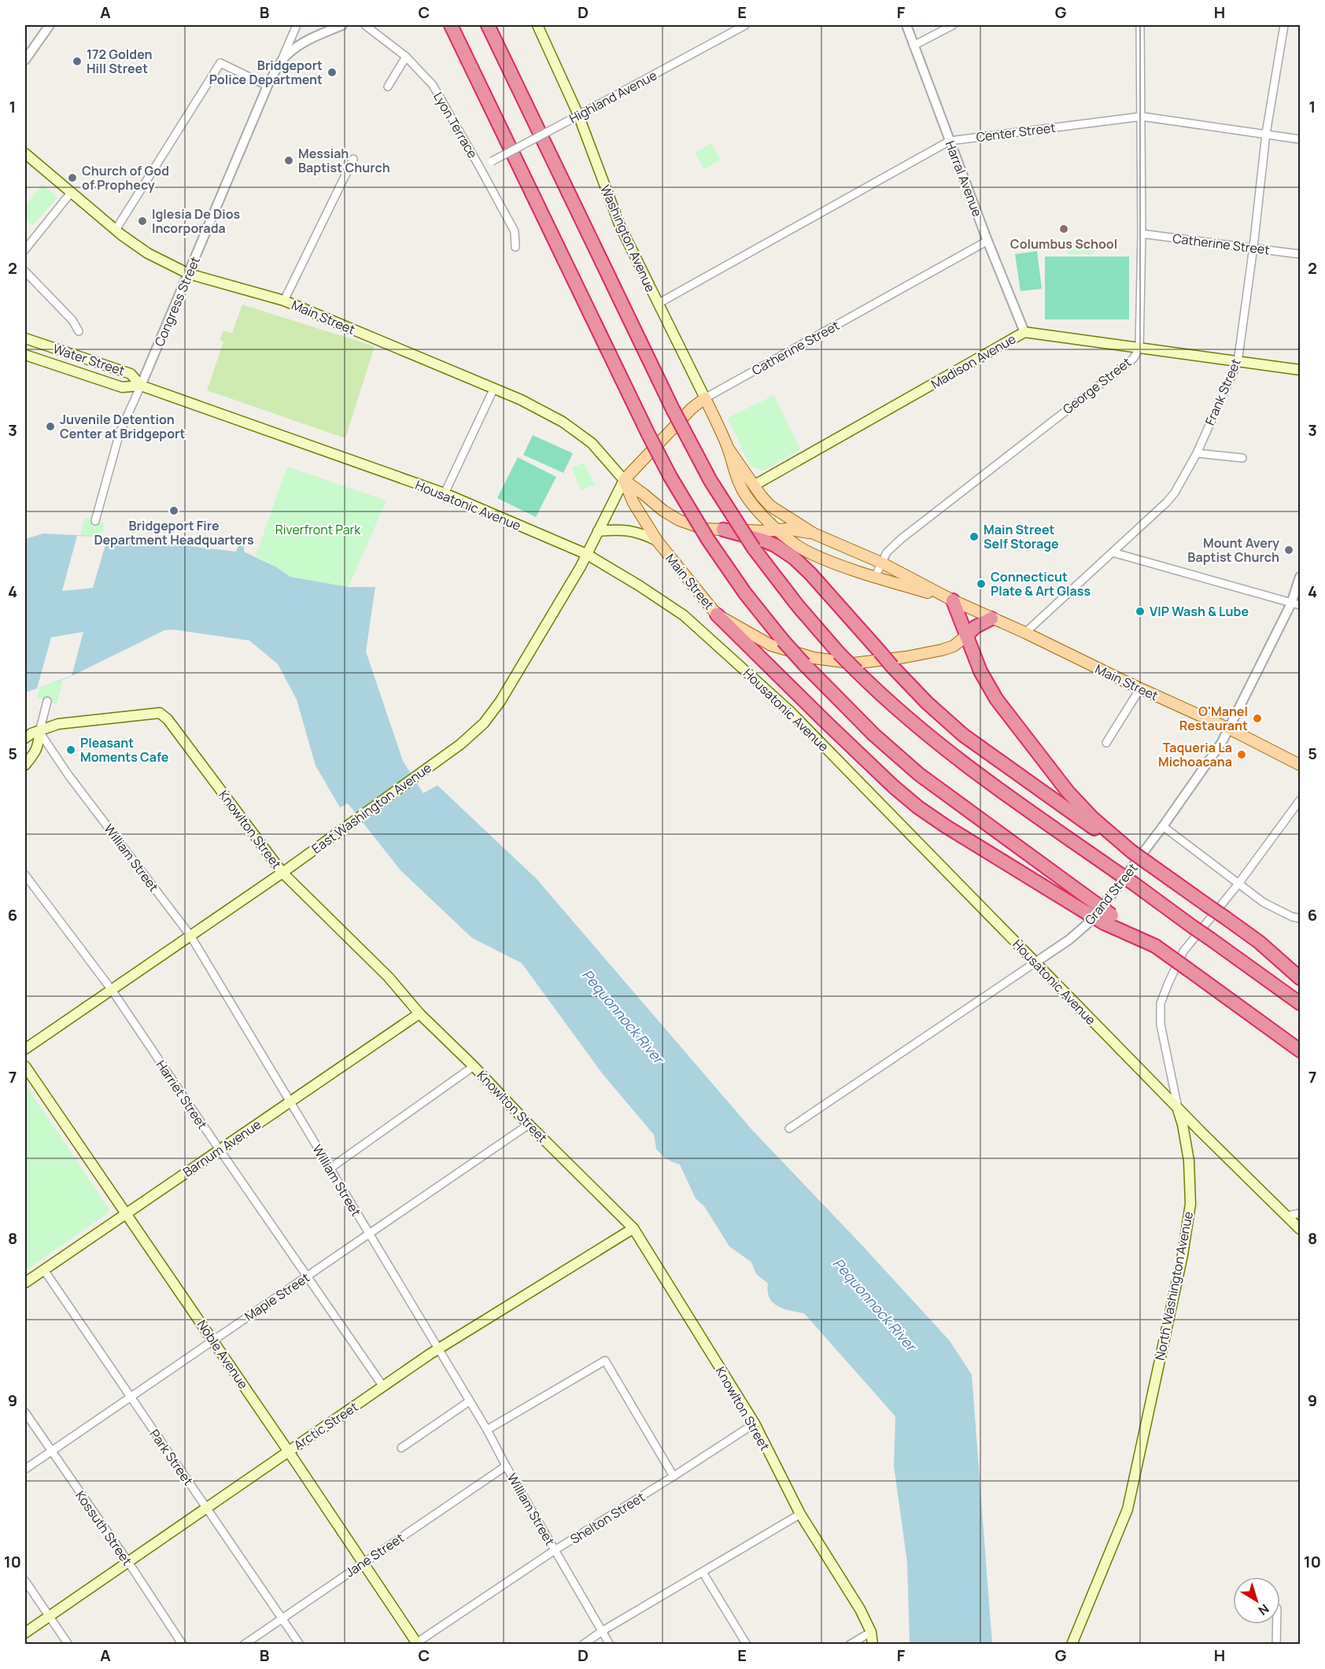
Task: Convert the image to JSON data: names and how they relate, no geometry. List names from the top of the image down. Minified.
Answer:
{"streets":{"main road":["Washington Avenue","Catherine Street","Main Street","Water Street","Madison Avenue","Housatonic Avenue","East Washington Avenue","Knowlton Street","Barnum Avenue","North Washington Avenue","Noble Avenue","Arctic Street"],"street":["Highland Avenue","Lyon Terrace","Center Street","Harral Avenue","Congress Street","George Street","Frank Street","William Street","Grand Street","Harriet Street","Maple Street","Park Street","Shelton Street","Kossuth Street","Jane Street"]},"crossings":[["Highland Avenue","Lyon Terrace"],["Highland Avenue","Washington Avenue"],["Center Street","Harral Avenue"],["Center Street","Washington Avenue"],["Center Street","George Street"],["Center Street","Frank Street"],["Harral Avenue","Catherine Street"],["Harral Avenue","Madison Avenue"],["Washington Avenue","Catherine Street"],["Washington Avenue","Main Street"],["Washington Avenue","Madison Avenue"],["Catherine Street","Main Street"],["Catherine Street","George Street"],["Catherine Street","Frank Street"],["Catherine Street","East Washington Avenue"],["Congress Street","Main Street"],["Congress Street","Water Street"],["Congress Street","Housatonic Avenue"],["Main Street","Madison Avenue"],["Main Street","George Street"],["Main Street","Frank Street"],["Main Street","East Washington Avenue"],["Main Street","Grand Street"],["Water Street","Housatonic Avenue"],["Madison Avenue","George Street"],["Madison Avenue","Frank Street"],["Housatonic Avenue","East Washington Avenue"],["Housatonic Avenue","Grand Street"],["Housatonic Avenue","North Washington Avenue"],["East Washington Avenue","Knowlton Street"],["East Washington Avenue","William Street"],["East Washington Avenue","Harriet Street"],["Knowlton Street","William Street"],["Knowlton Street","Barnum Avenue"],["Knowlton Street","Maple Street"],["Knowlton Street","Arctic Street"],["Knowlton Street","Shelton Street"],["William Street","Barnum Avenue"],["William Street","Maple Street"],["William Street","Arctic Street"],["William Street","Shelton Street"],["William Street","Jane Street"],["Harriet Street","Barnum Avenue"],["Harriet Street","Maple Street"],["Harriet Street","Arctic Street"],["Barnum Avenue","Noble Avenue"],["Barnum Avenue","Park Street"],["Maple Street","Noble Avenue"],["Maple Street","Park Street"],["Maple Street","Kossuth Street"],["Noble Avenue","Arctic Street"],["Noble Avenue","Shelton Street"],["Noble Avenue","Jane Street"],["Arctic Street","Park Street"],["Arctic Street","Kossuth Street"],["Park Street","Jane Street"]],"water":["Pequonnock River"],"parks":["Riverfront Park"],"places":["172 Golden Hill Street","Bridgeport Police Department","Messiah Baptist Church","Church of God of Prophecy","Iglesia De Dios Incorporada","Columbus School","Juvenile Detention Center at Bridgeport","Bridgeport Fire Department Headquarters","Main Street Self Storage","Mount Avery Baptist Church","Connecticut Plate & Art Glass","VIP Wash & Lube","O'Manel Restaurant","Pleasant Moments Cafe","Taqueria La Michoacana"],"north":"bottom right","grid":{"columns":["A","B","C","D","E","F","G","H"],"rows":["1","2","3","4","5","6","7","8","9","10"]}}
